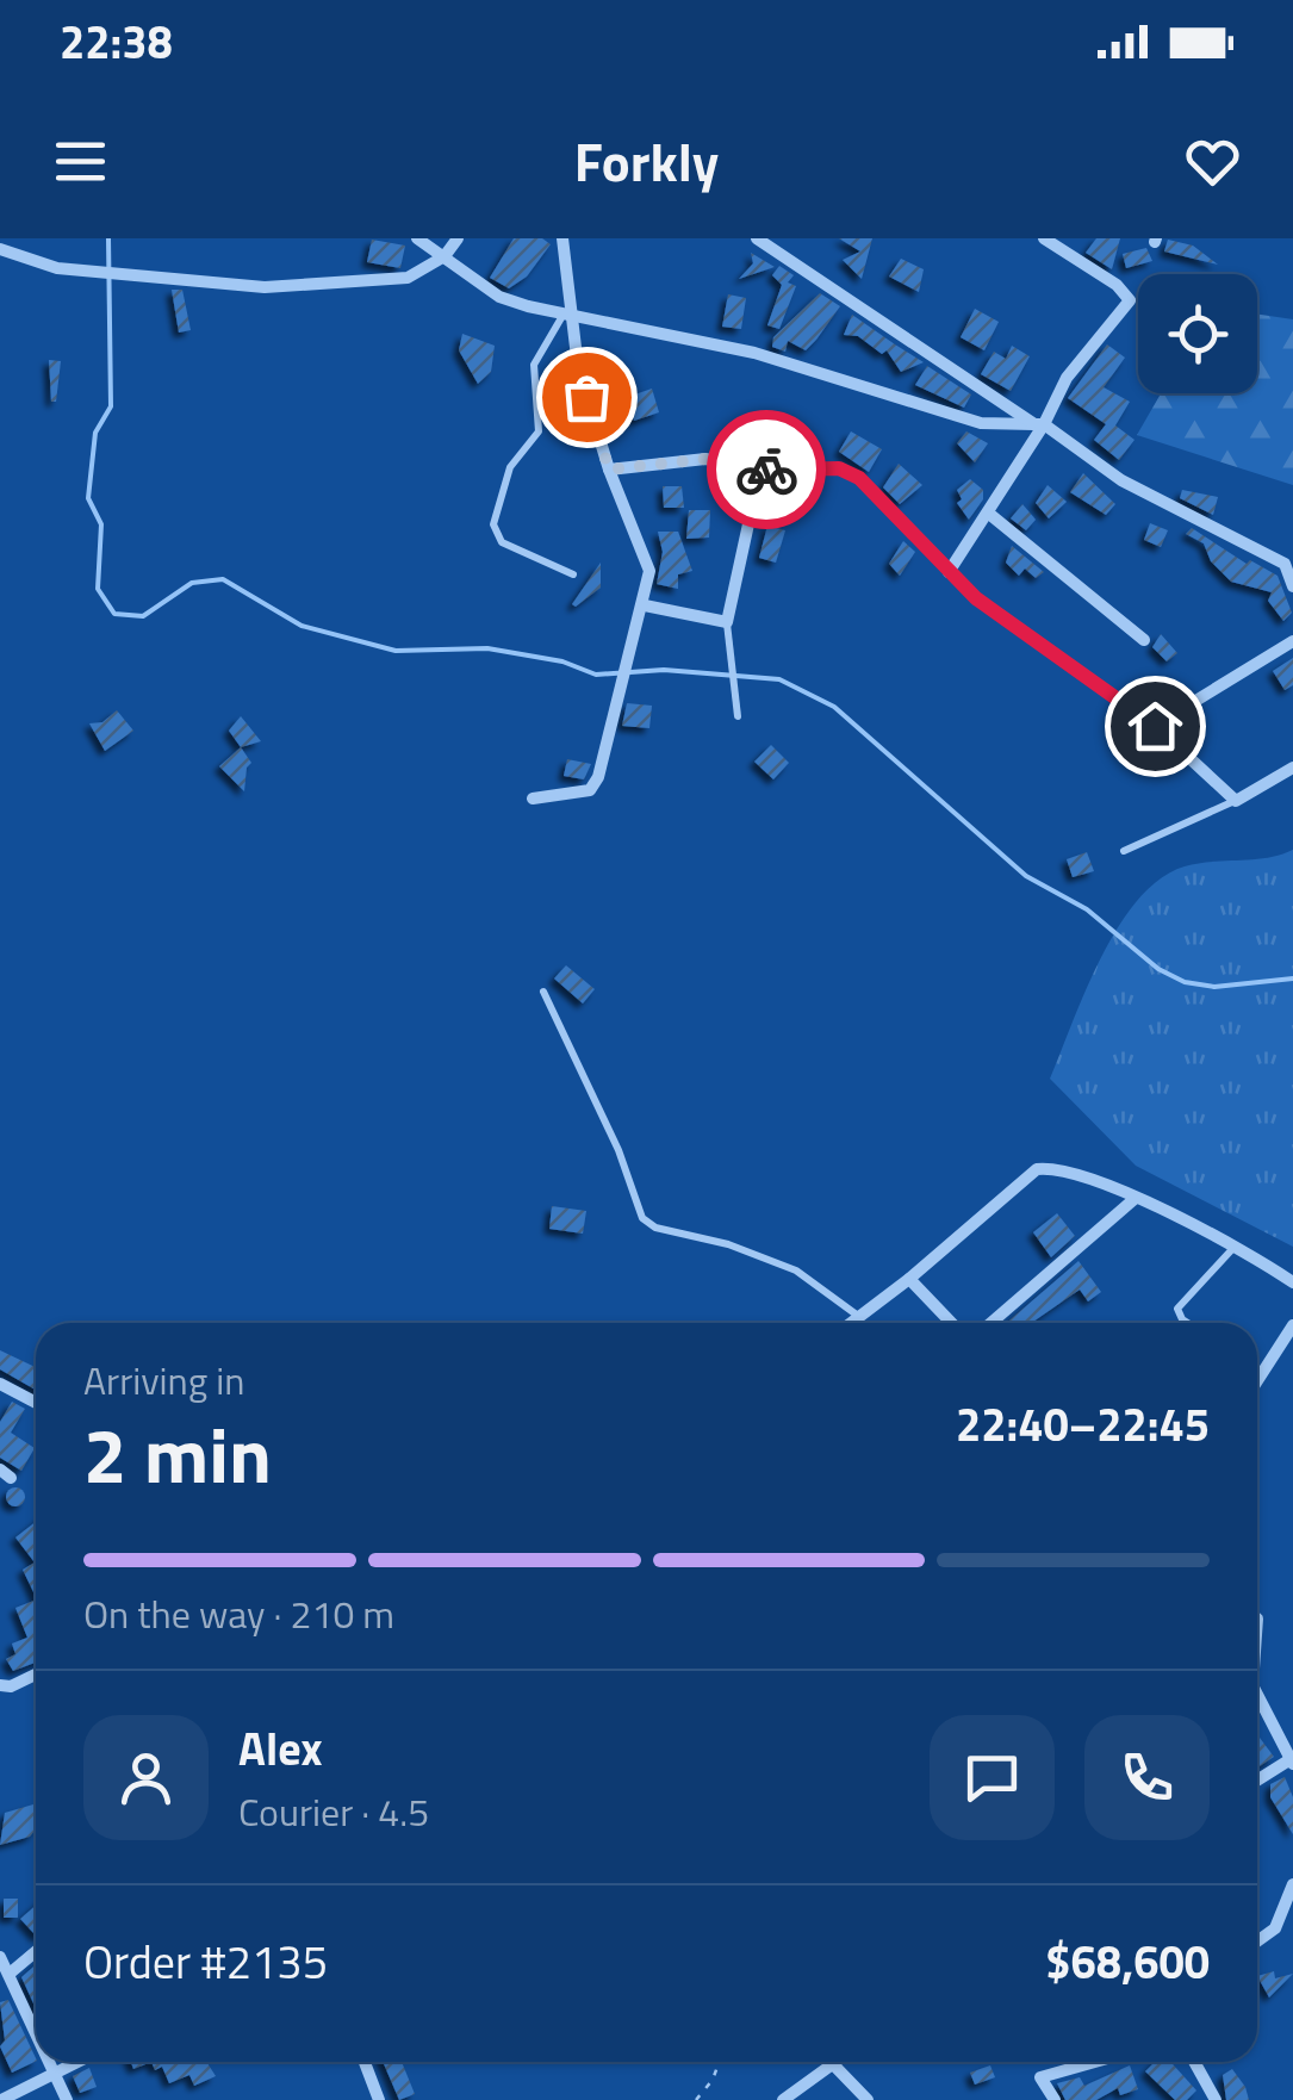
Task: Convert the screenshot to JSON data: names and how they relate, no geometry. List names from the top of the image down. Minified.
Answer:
{"page":{"status":"22:38","header":"Forkly","heading":["2 min","Arriving in","22:40–22:45"],"panel":["Alex","Courier · 4.5","Order #2135","$68,600"],"bar":"On the way · 210 m"}}
